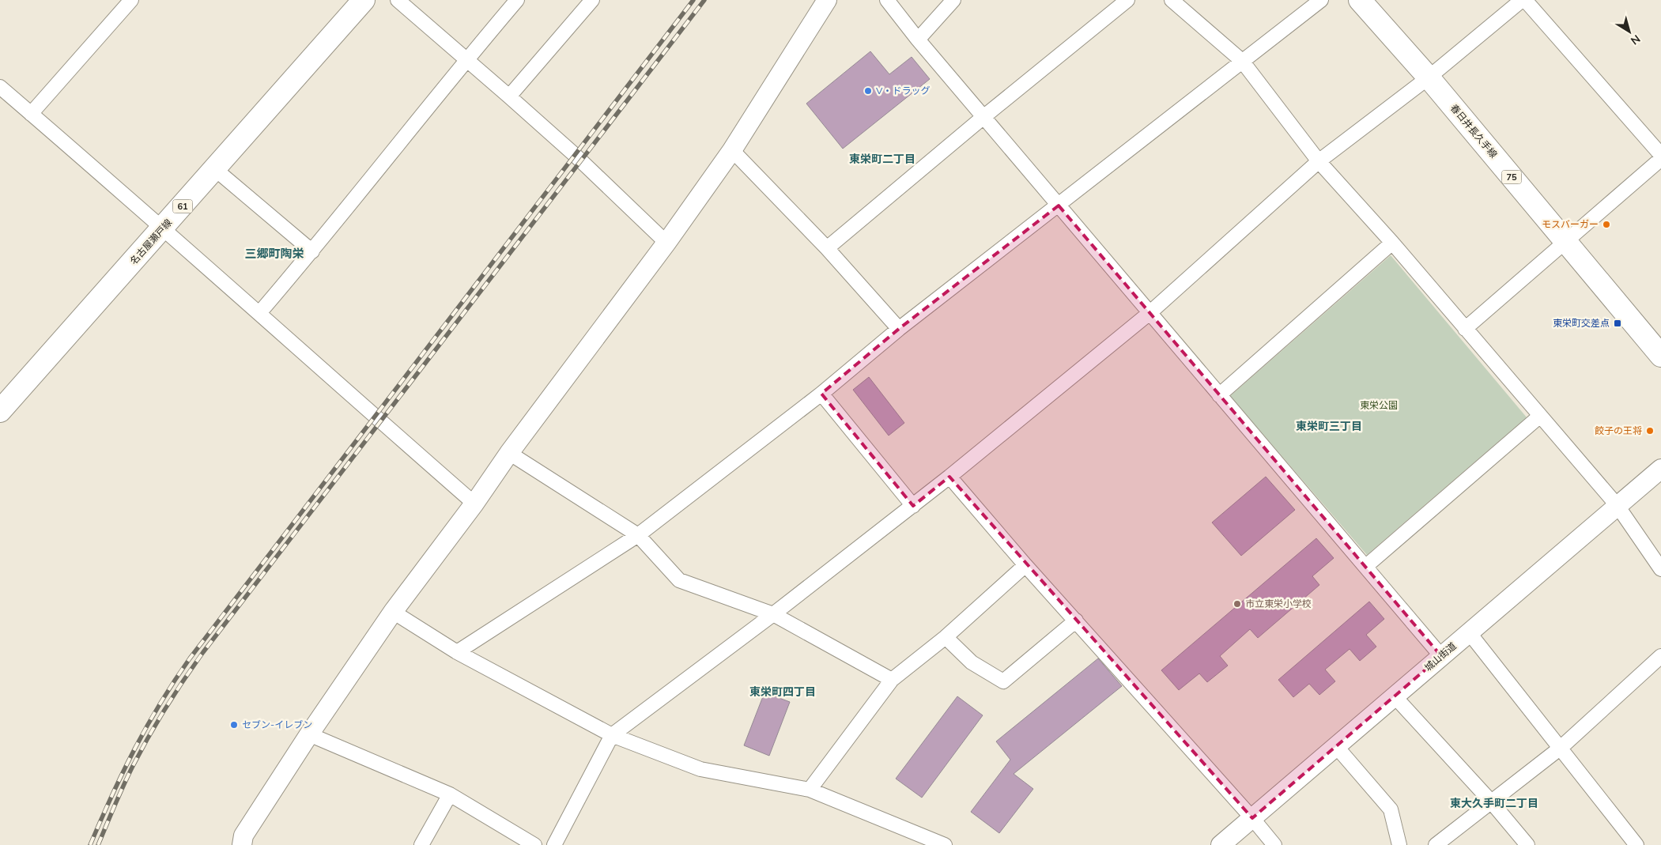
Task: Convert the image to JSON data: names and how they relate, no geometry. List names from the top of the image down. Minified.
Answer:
{"streets":{"main road":["春日井長久手線","75","61","名古屋瀬戸線"],"street":["城山街道"]},"districts":["東栄町二丁目","三郷町陶栄","東栄町三丁目","東栄町四丁目","東大久手町二丁目"],"parks":["東栄公園"],"places":{"other":["V・ドラッグ","モスバーガー","餃子の王将","市立東栄小学校","セブン-イレブン"],"transit":["東栄町交差点"]},"north":"bottom right"}
